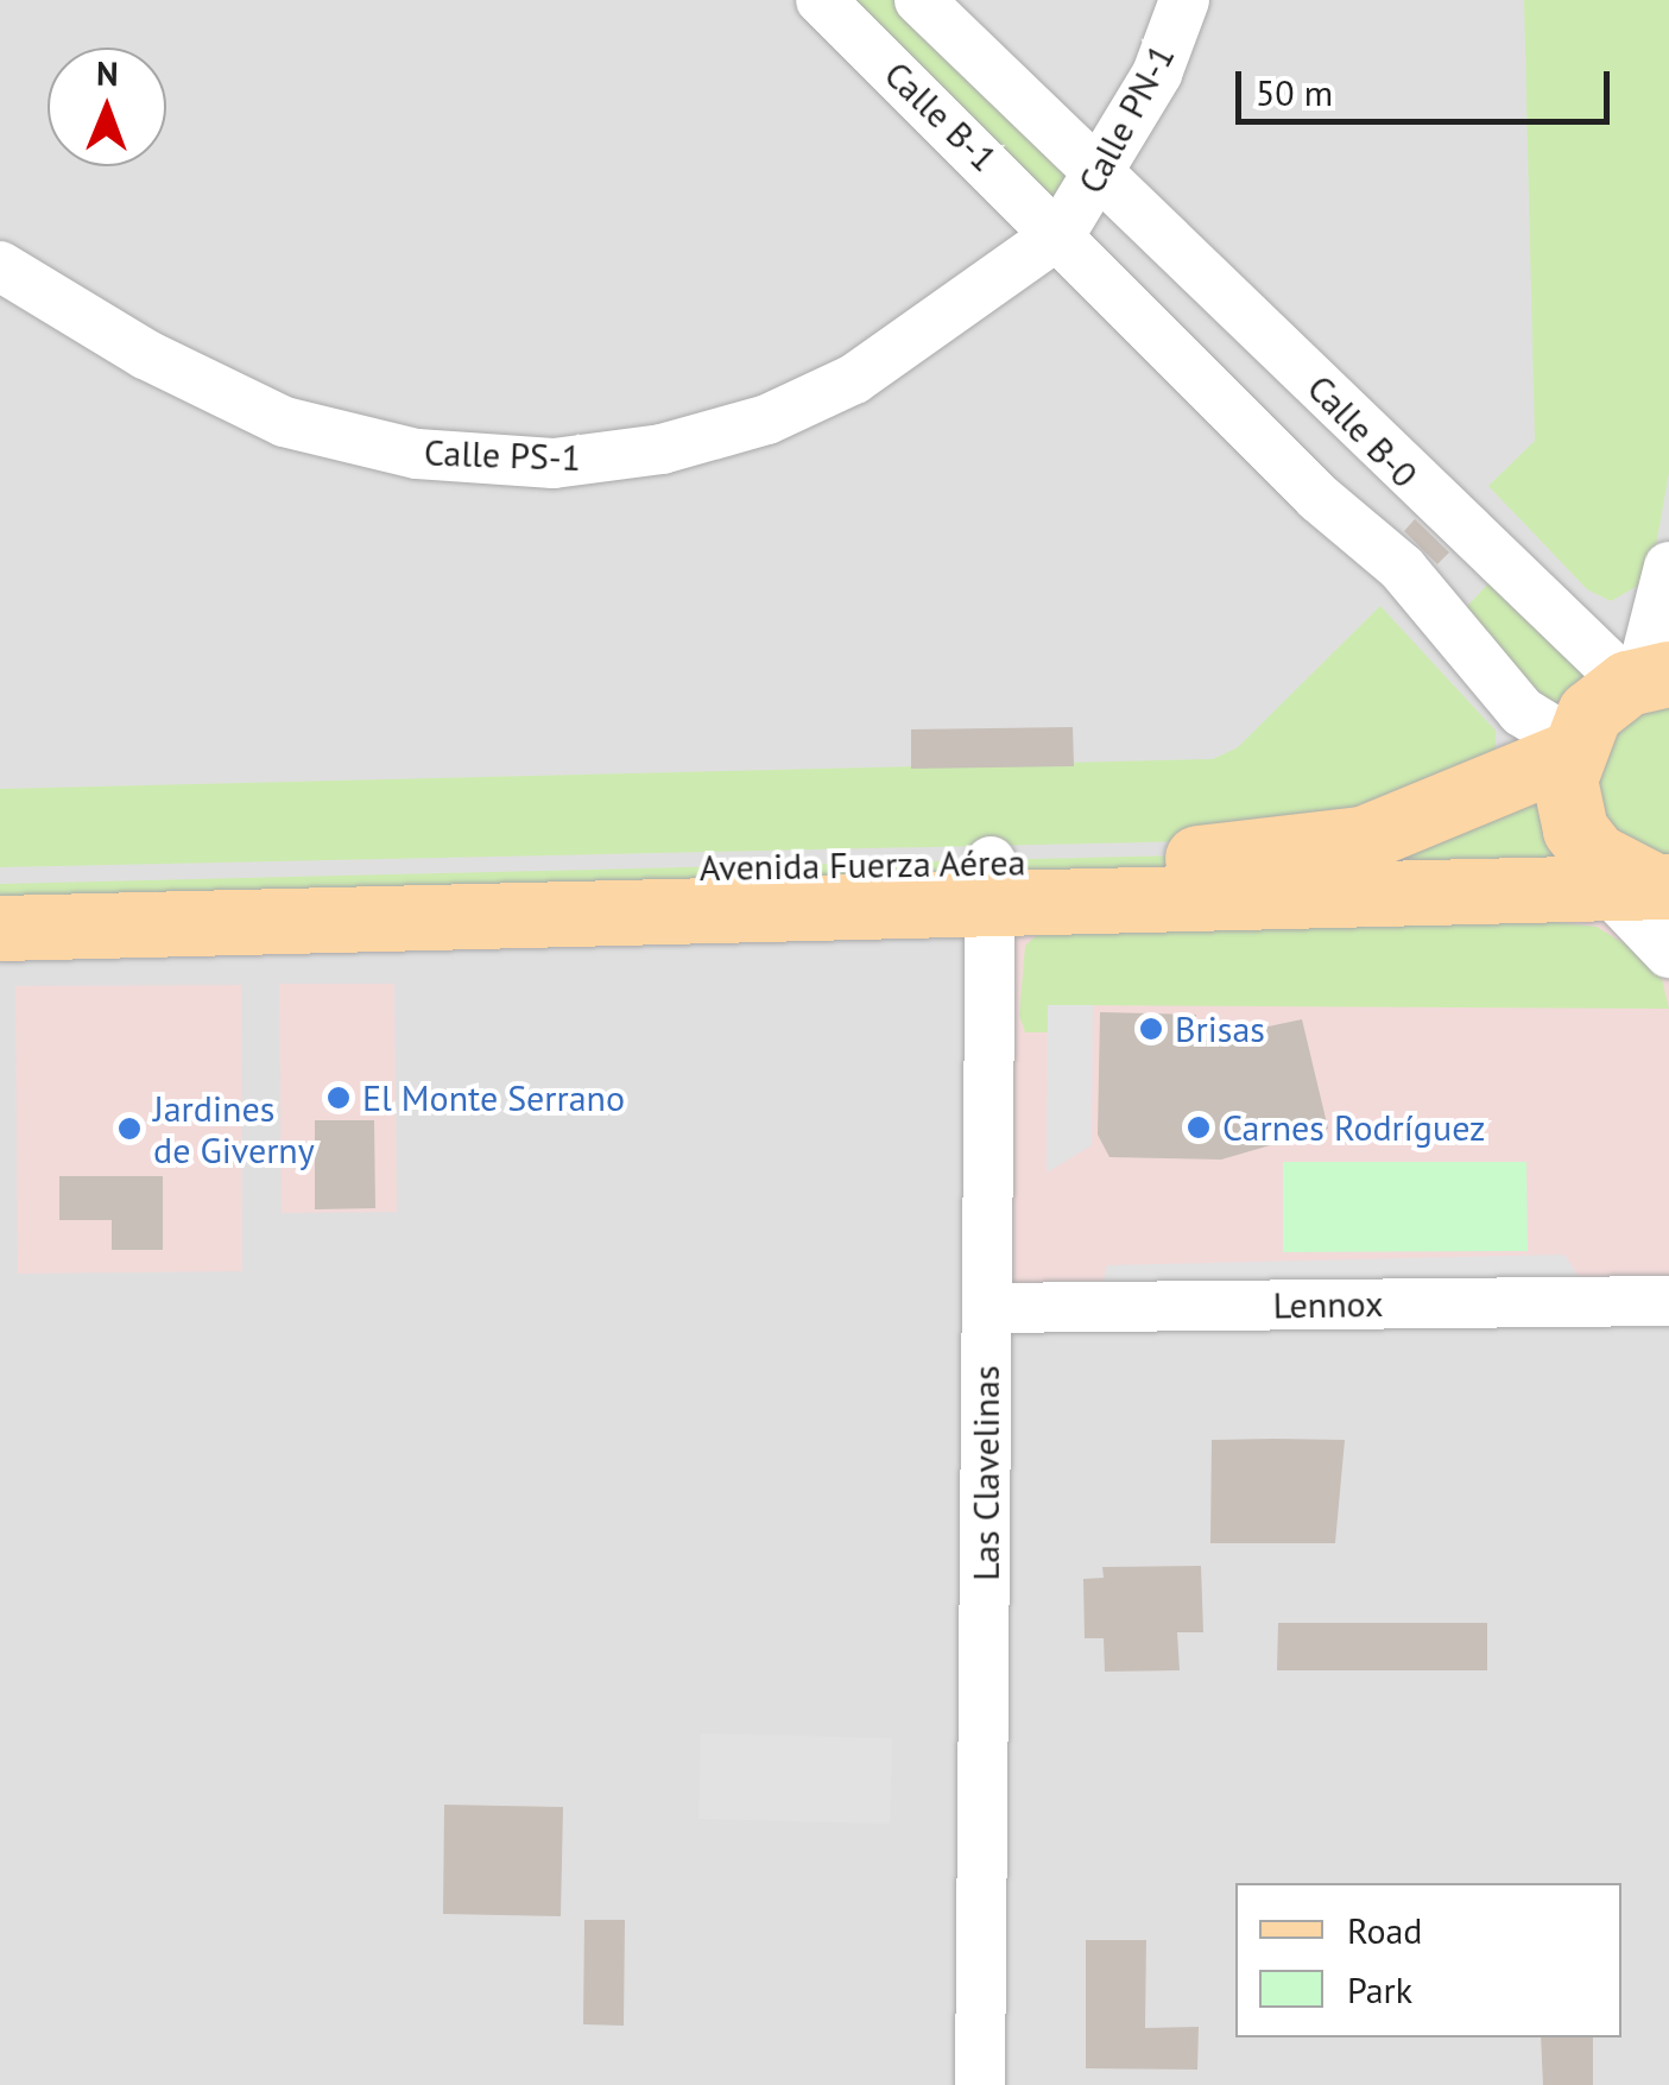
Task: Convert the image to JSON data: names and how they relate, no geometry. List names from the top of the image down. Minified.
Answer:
{"streets":{"main road":["Avenida Fuerza Aérea"],"street":["Calle B-1","Calle PN-1","Calle B-0","Calle PS-1","Lennox","Las Clavelinas"]},"crossings":[["Calle B-1","Calle PN-1"],["Calle B-1","Calle B-0"],["Calle B-1","Calle PS-1"],["Calle PN-1","Calle B-0"],["Calle PN-1","Calle PS-1"],["Calle B-0","Calle PS-1"],["Calle B-0","Avenida Fuerza Aérea"],["Avenida Fuerza Aérea","Las Clavelinas"],["Lennox","Las Clavelinas"]],"places":["Brisas","El Monte Serrano","Carnes Rodríguez","Jardines de Giverny"],"legend":["Road","Park"],"scale_bar":"50 m","north":"top"}
